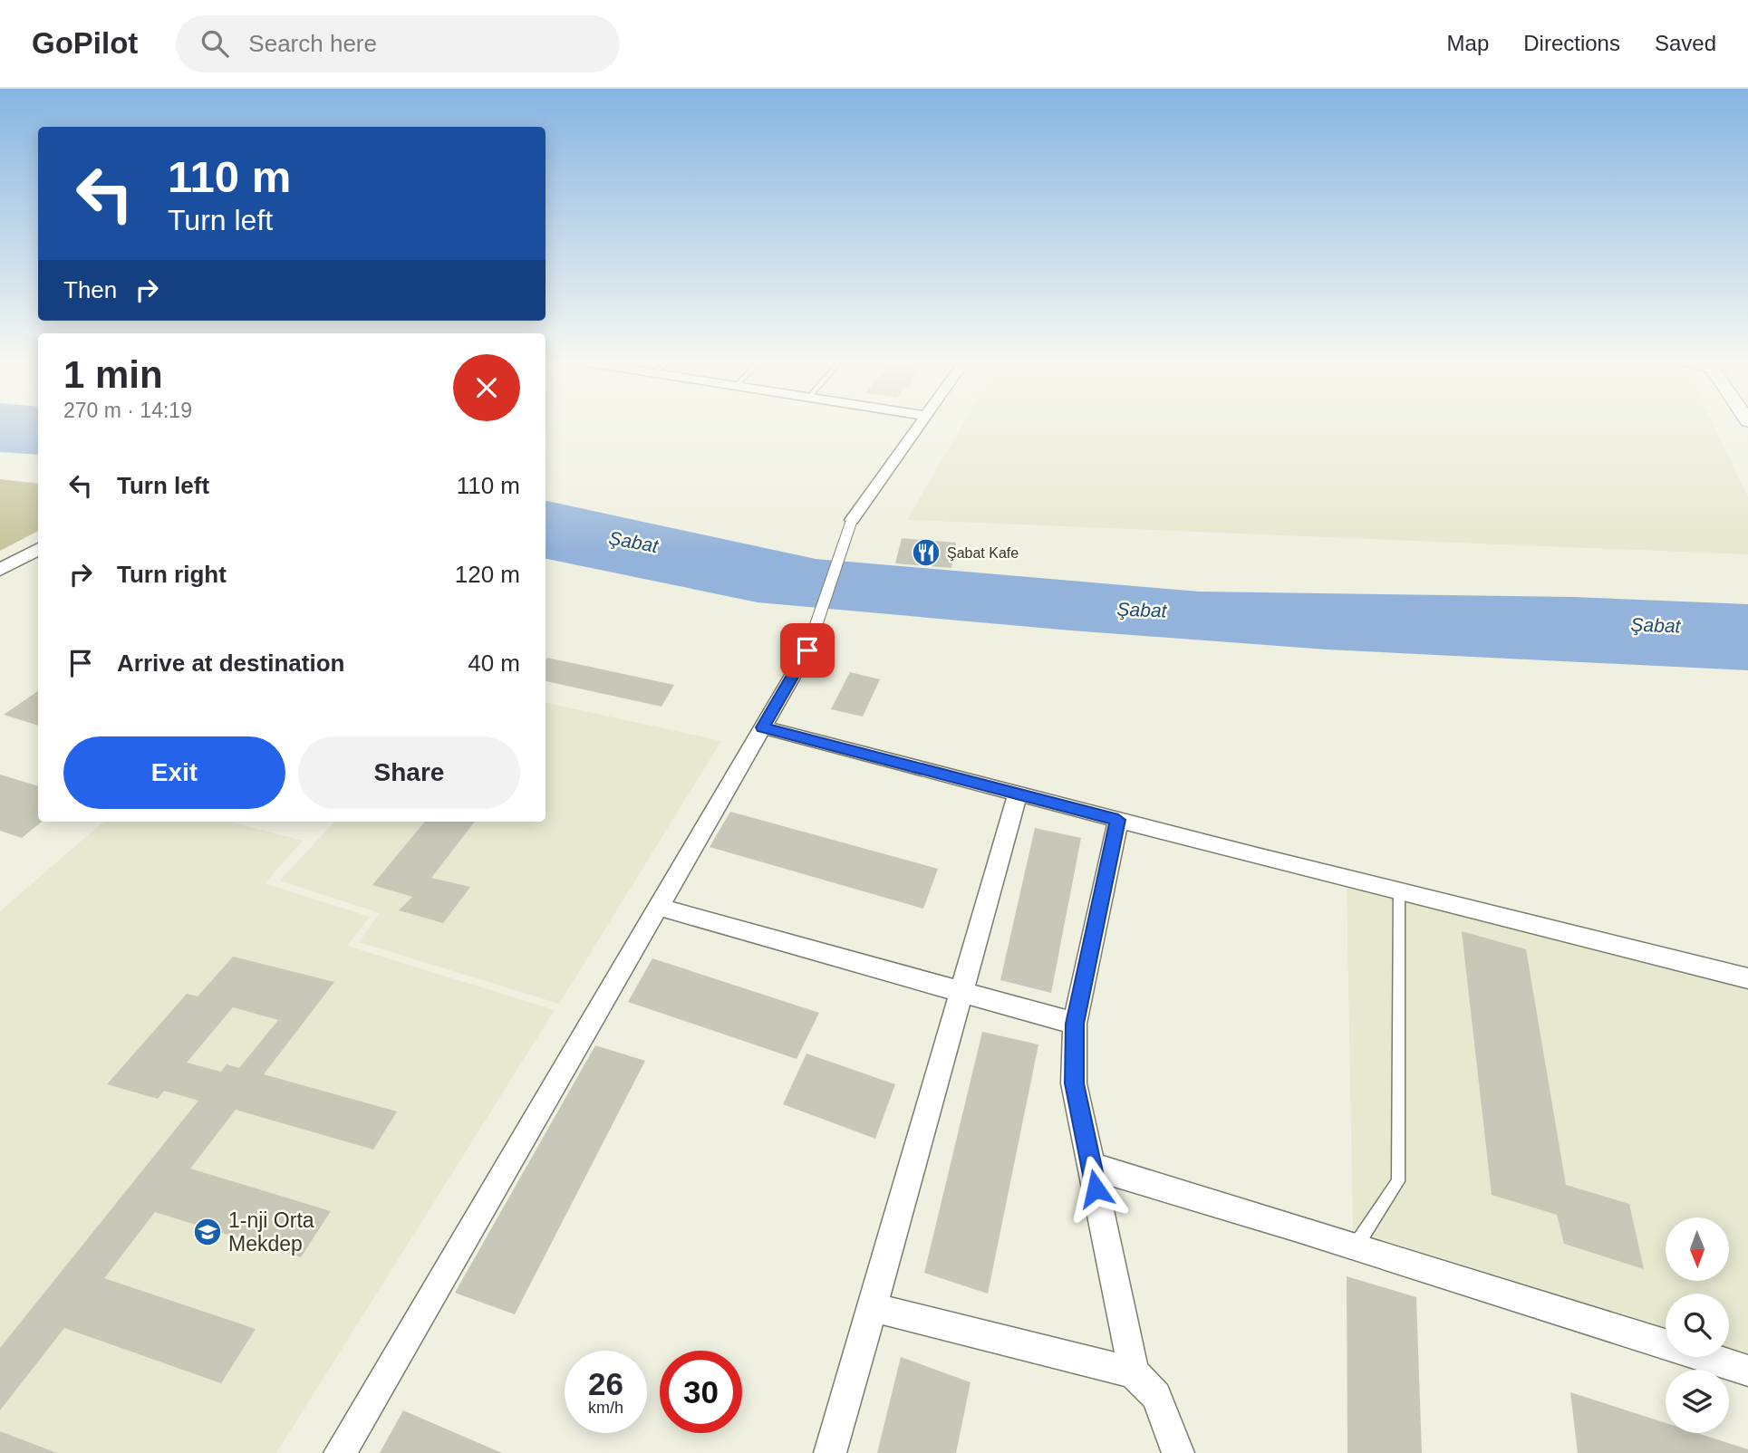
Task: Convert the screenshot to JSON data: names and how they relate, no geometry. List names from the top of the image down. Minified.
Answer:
{"water":["Şabat"],"places":{"restaurant":["Şabat Kafe"],"school or university":["1-nji Orta Mekdep"]},"north":"bottom","page":{"header":"GoPilot","search":"Search here","nav":["Map","Directions","Saved"],"turn":["110 m","Turn left"],"then":"Then","heading":["1 min","270 m · 14:19"],"list":[{"name":"Turn left","value":"110 m"},{"name":"Turn right","value":"120 m"},{"name":"Arrive at destination","value":"40 m"}],"buttons":["Exit","Share"],"speed":"26 km/h","limit":"30"}}
